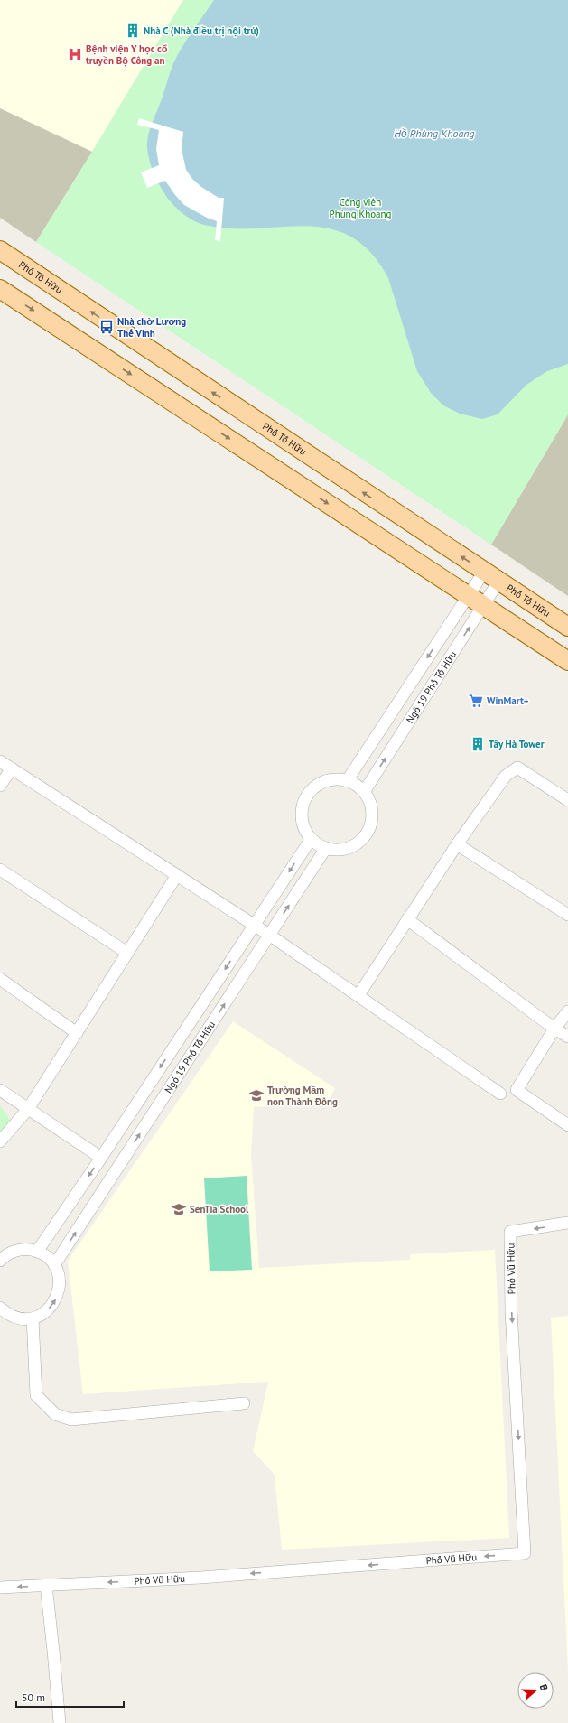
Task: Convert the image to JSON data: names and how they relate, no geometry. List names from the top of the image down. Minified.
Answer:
{"streets":{"main road":["Phố Tố Hữu"],"street":["Ngõ 19 Phố Tố Hữu","Phố Vũ Hữu"]},"crossings":[["Phố Tố Hữu","Ngõ 19 Phố Tố Hữu"]],"water":["Hồ Phùng Khoang"],"parks":["Công viên Phùng Khoang"],"places":{"building":["Nhà C (Nhà điều trị nội trú)","Tây Hà Tower"],"hospital":["Bệnh viện Y học cổ truyền Bộ Công an"],"bus stop":["Nhà chờ Lương Thế Vinh"],"supermarket":["WinMart+"],"school or university":["Trường Mầm non Thành Đông","SenTia School"]},"scale_bar":"50 m","north":"right"}
